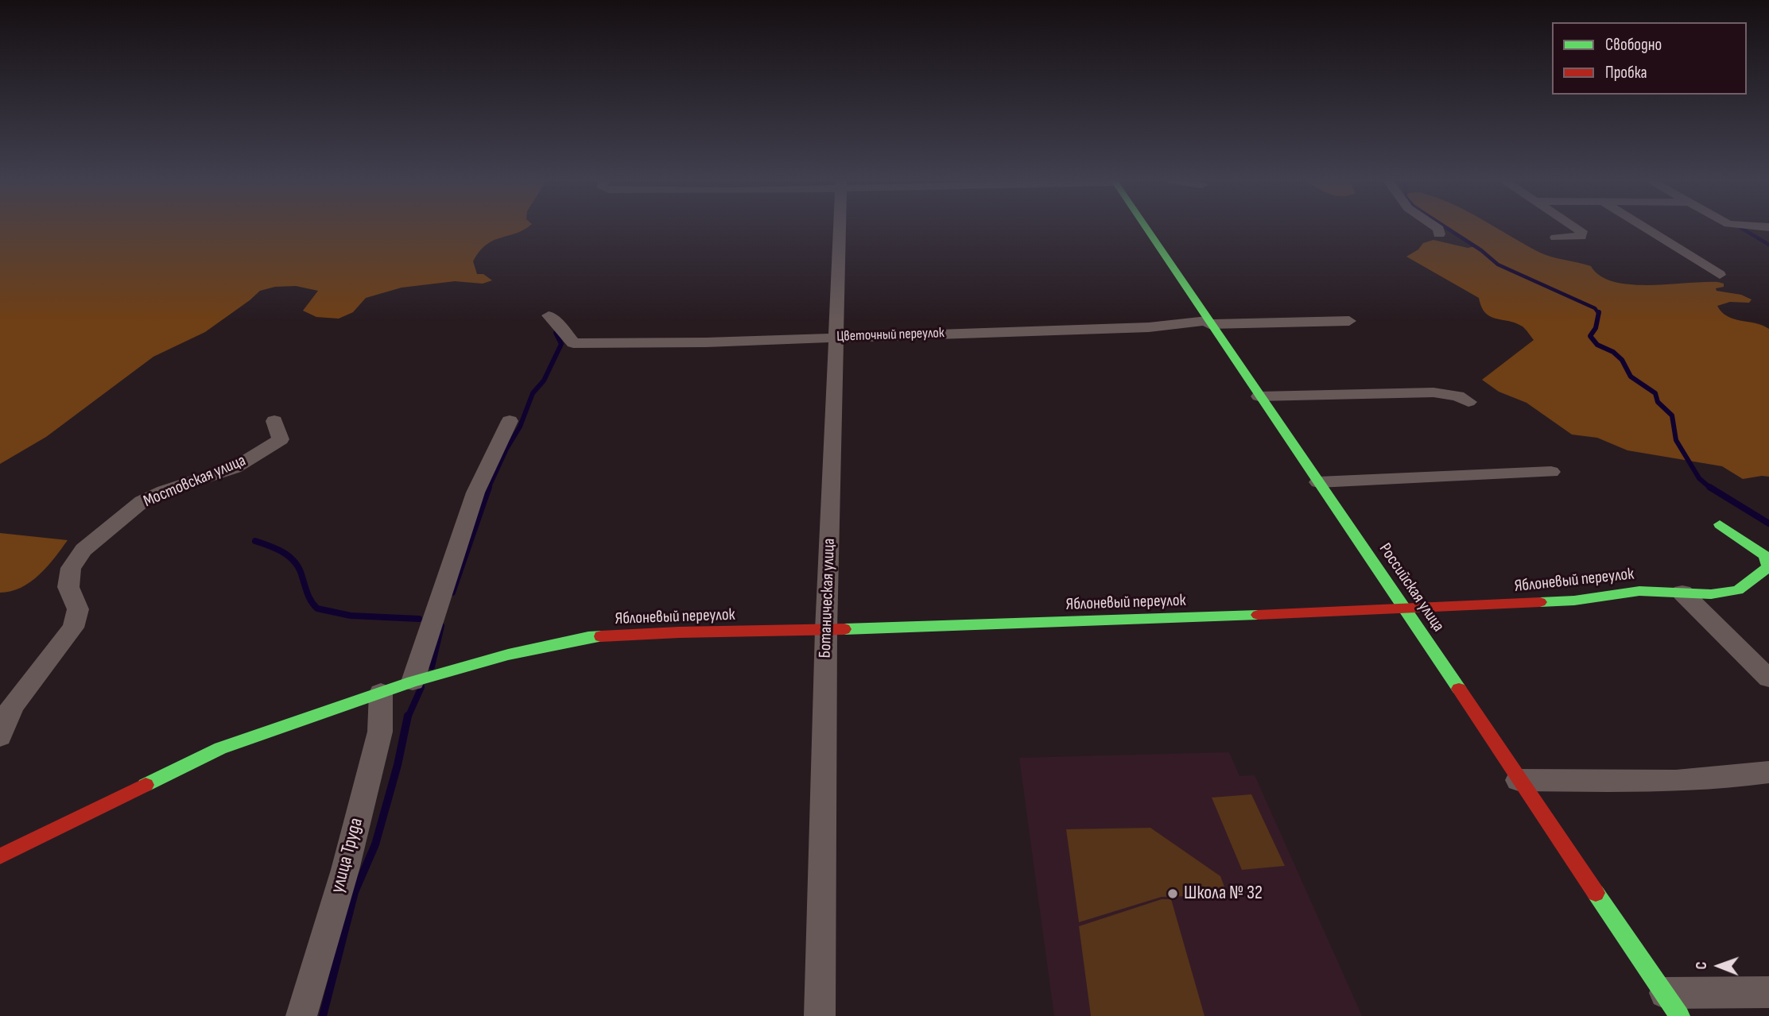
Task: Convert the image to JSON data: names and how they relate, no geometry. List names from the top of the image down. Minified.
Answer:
{"streets":{"street":["Цветочный переулок","Мостовская улица","Яблоневый переулок","Российская улица","Ботаническая улица","улица Труда"]},"crossings":[["Цветочный переулок","Российская улица"],["Цветочный переулок","Ботаническая улица"],["Яблоневый переулок","Российская улица"],["Яблоневый переулок","Ботаническая улица"]],"places":["Школа № 32"],"legend":["Свободно","Пробка"],"north":"left"}
